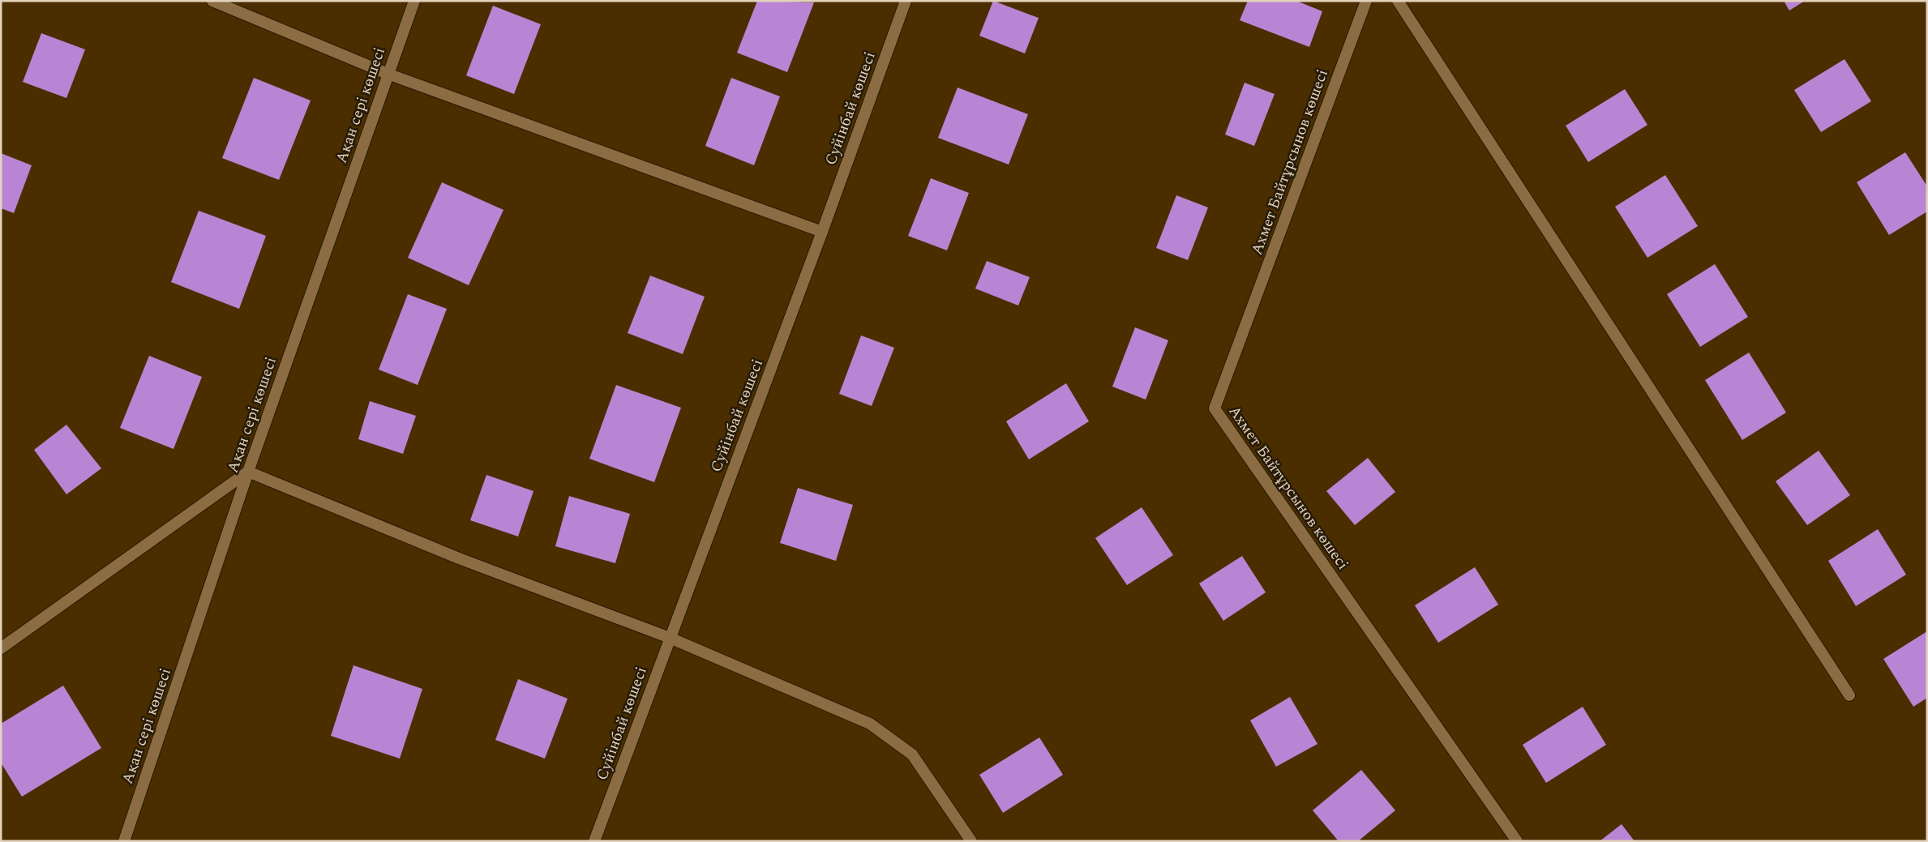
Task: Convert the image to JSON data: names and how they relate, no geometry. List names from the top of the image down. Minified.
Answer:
{"streets":{"street":["Ақан сері көшесі","Суйінбай көшесі","Ахмет Байтұрсынов көшесі"]}}
